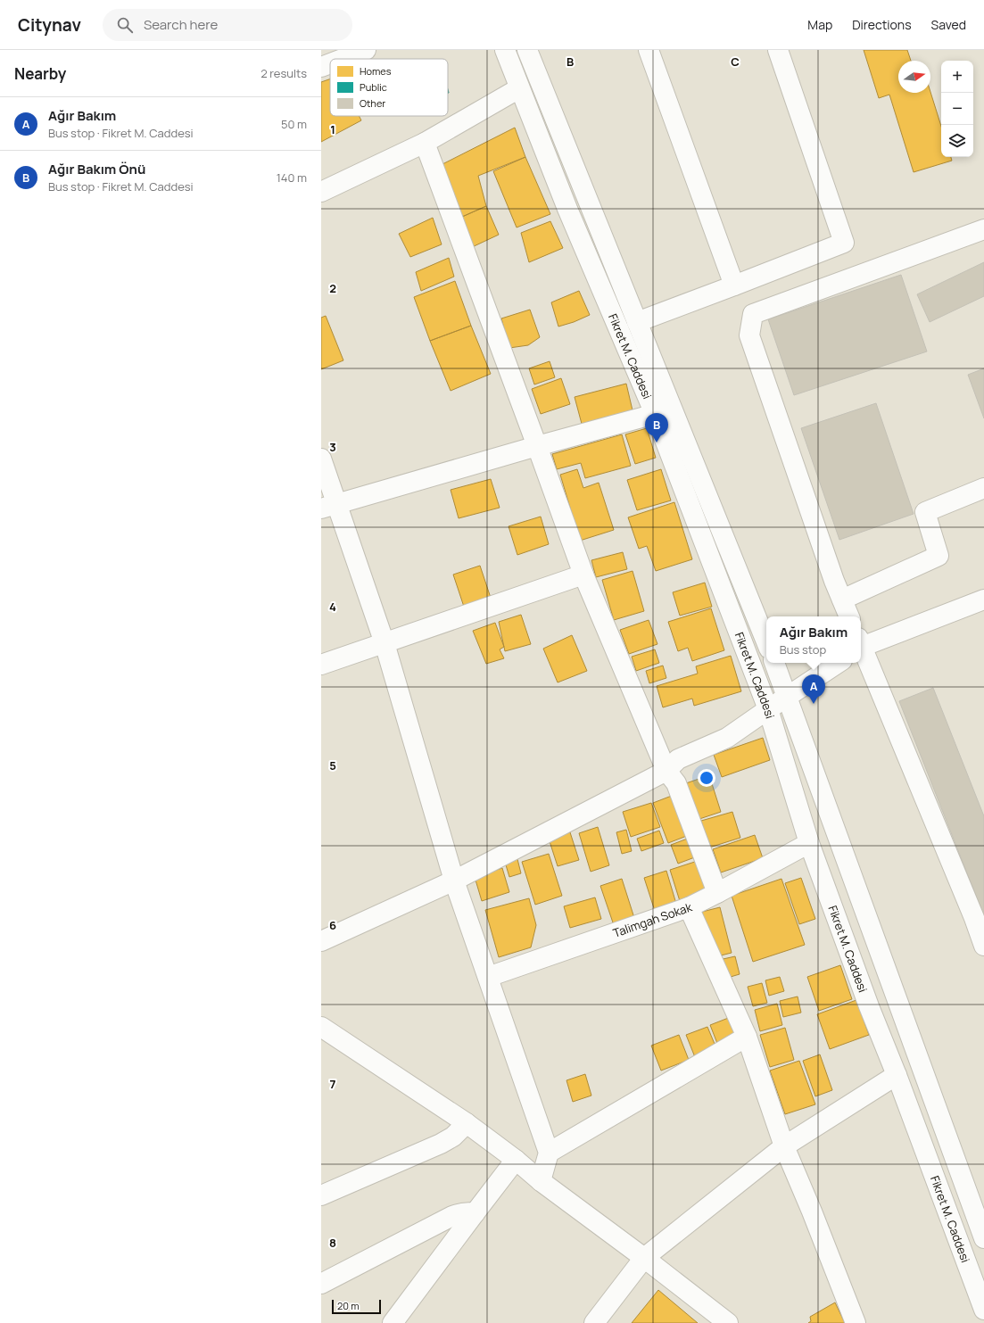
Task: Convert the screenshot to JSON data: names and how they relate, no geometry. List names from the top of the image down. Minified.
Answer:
{"streets":{"street":["Fikret M. Caddesi","Talimgah Sokak"]},"crossings":[["Fikret M. Caddesi","Talimgah Sokak"]],"legend":["Homes","Public","Other"],"scale_bar":"20 m","north":"right","page":{"header":"Citynav","search":"Search here","nav":["Map","Directions","Saved"],"heading":["Nearby","2 results"],"map_buttons":["+","−"],"list":[{"mark":"A","name":"Ağır Bakım","note":"Bus stop · Fikret M. Caddesi","value":"50 m"},{"mark":"B","name":"Ağır Bakım Önü","note":"Bus stop · Fikret M. Caddesi","value":"140 m"}],"pins":["B","A"],"popup":["Ağır Bakım","Bus stop"],"scale":"20 m"},"grid":{"columns":["B","C"],"rows":["1","2","3","4","5","6","7","8"]}}
